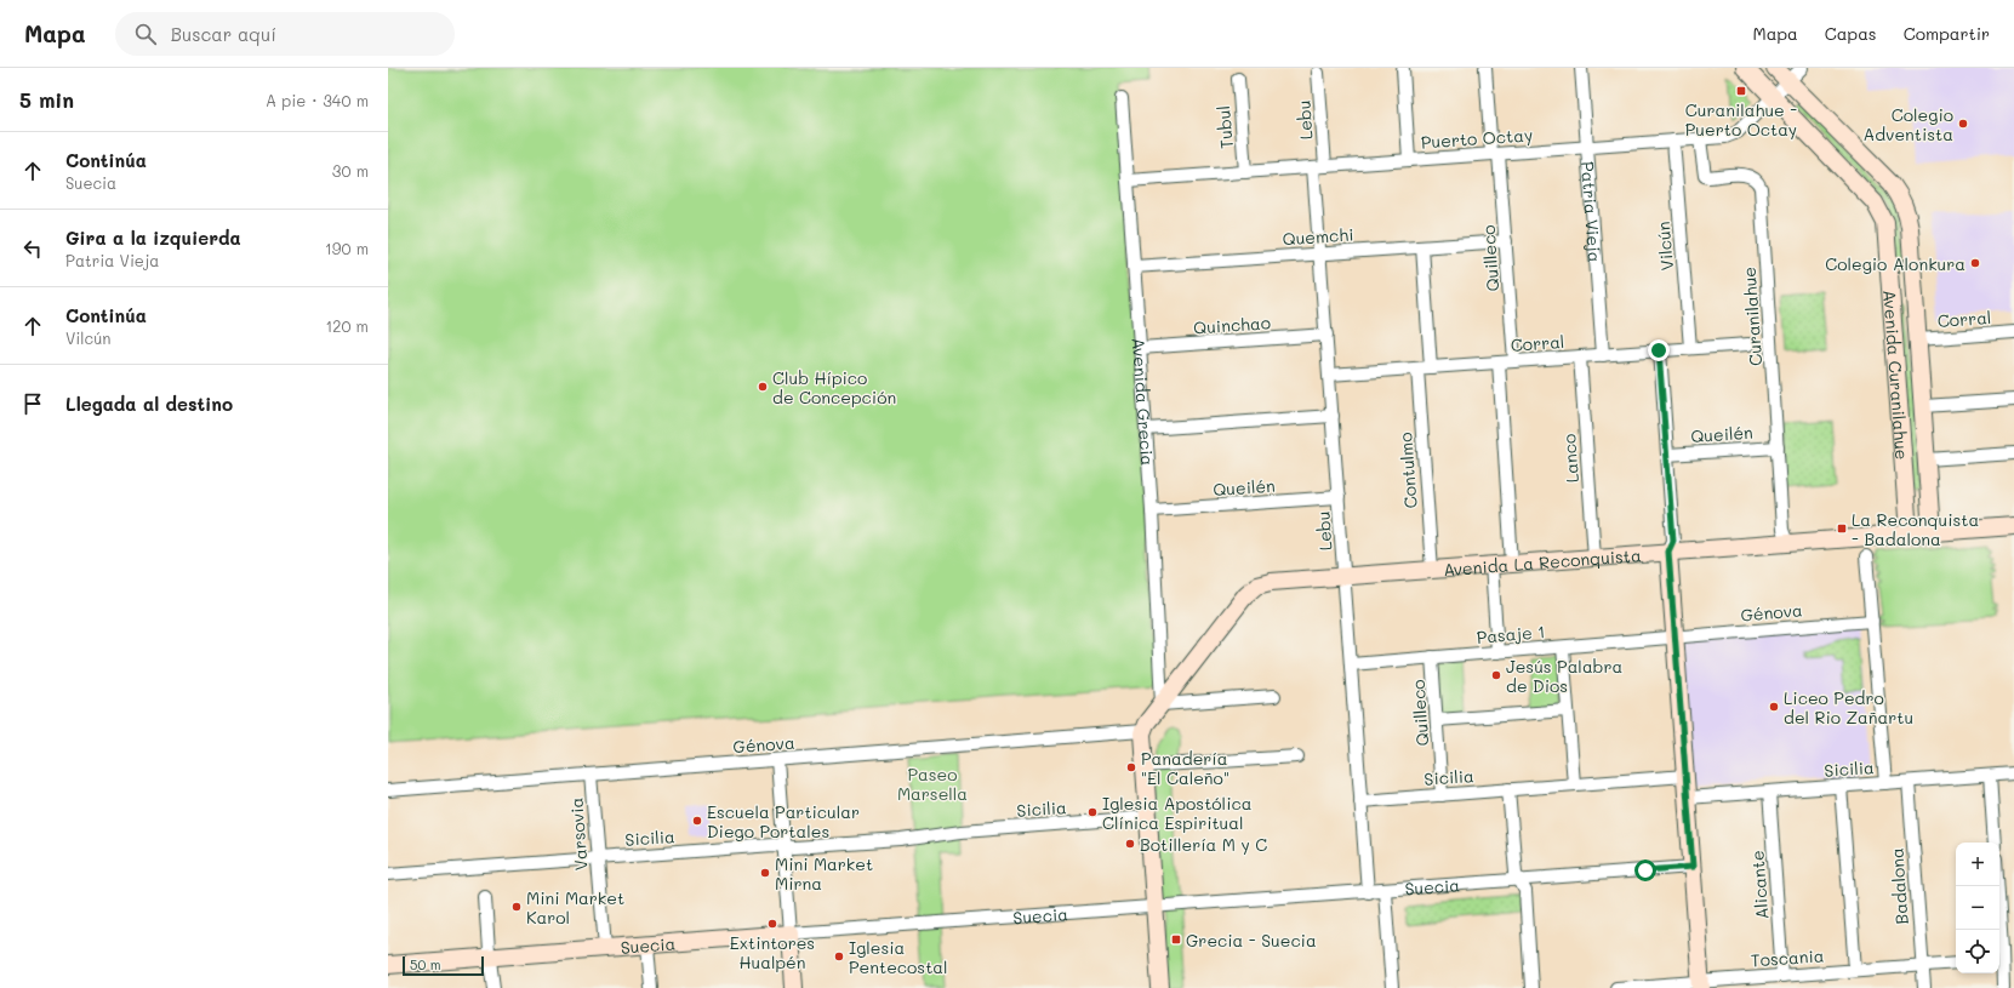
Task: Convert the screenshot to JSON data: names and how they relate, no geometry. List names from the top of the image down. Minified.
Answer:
{"streets":{"main road":["Avenida Curanilahue","Avenida La Reconquista","Suecia"],"street":["Lebu","Tubul","Puerto Octay","Patria Vieja","Quemchi","Vilcún","Quilleco","Curanilahue","Corral","Quinchao","Avenida Grecia","Queilén","Lanco","Contulmo","Génova","Pasaje 1","Sicilia","Varsovia","Alicante","Badalona","Toscania"]},"crossings":[["Lebu","Puerto Octay"],["Lebu","Quemchi"],["Lebu","Corral"],["Lebu","Quinchao"],["Lebu","Queilén"],["Lebu","Avenida La Reconquista"],["Lebu","Pasaje 1"],["Lebu","Sicilia"],["Lebu","Suecia"],["Tubul","Puerto Octay"],["Puerto Octay","Patria Vieja"],["Puerto Octay","Vilcún"],["Puerto Octay","Quilleco"],["Puerto Octay","Curanilahue"],["Puerto Octay","Avenida Curanilahue"],["Puerto Octay","Avenida Grecia"],["Patria Vieja","Corral"],["Quemchi","Quilleco"],["Quemchi","Avenida Grecia"],["Vilcún","Corral"],["Quilleco","Corral"],["Quilleco","Pasaje 1"],["Quilleco","Sicilia"],["Curanilahue","Queilén"],["Curanilahue","Avenida La Reconquista"],["Corral","Avenida Curanilahue"],["Corral","Lanco"],["Corral","Contulmo"],["Quinchao","Avenida Grecia"],["Avenida Curanilahue","Avenida La Reconquista"],["Avenida Grecia","Queilén"],["Avenida Grecia","Avenida La Reconquista"],["Lanco","Avenida La Reconquista"],["Contulmo","Avenida La Reconquista"],["Avenida La Reconquista","Génova"],["Génova","Pasaje 1"],["Génova","Varsovia"],["Sicilia","Varsovia"],["Sicilia","Alicante"],["Sicilia","Badalona"],["Varsovia","Suecia"],["Alicante","Toscania"],["Badalona","Toscania"]],"parks":["Paseo Marsella"],"places":{"transit":["Curanilahue - Puerto Octay","La Reconquista - Badalona","Grecia - Suecia"],"other":["Colegio Adventista","Colegio Alonkura","Club Hípico de Concepción","Jesús Palabra de Dios","Liceo Pedro del Rio Zañartu","Panadería \"El Caleño\"","Iglesia Apostólica Clínica Espiritual","Escuela Particular Diego Portales","Botillería M y C","Mini Market Mirna","Mini Market Karol","Extintores Hualpén","Iglesia Pentecostal"]},"scale_bar":"50 m","page":{"header":"Mapa","search":"Buscar aquí","nav":["Mapa","Capas","Compartir"],"heading":["5 min","A pie · 340 m"],"list":[["Continúa","Suecia","30 m"],["Gira a la izquierda","Patria Vieja","190 m"],["Continúa","Vilcún","120 m"],"Llegada al destino"],"map_buttons":["+","−"],"scale":"50 m"}}
